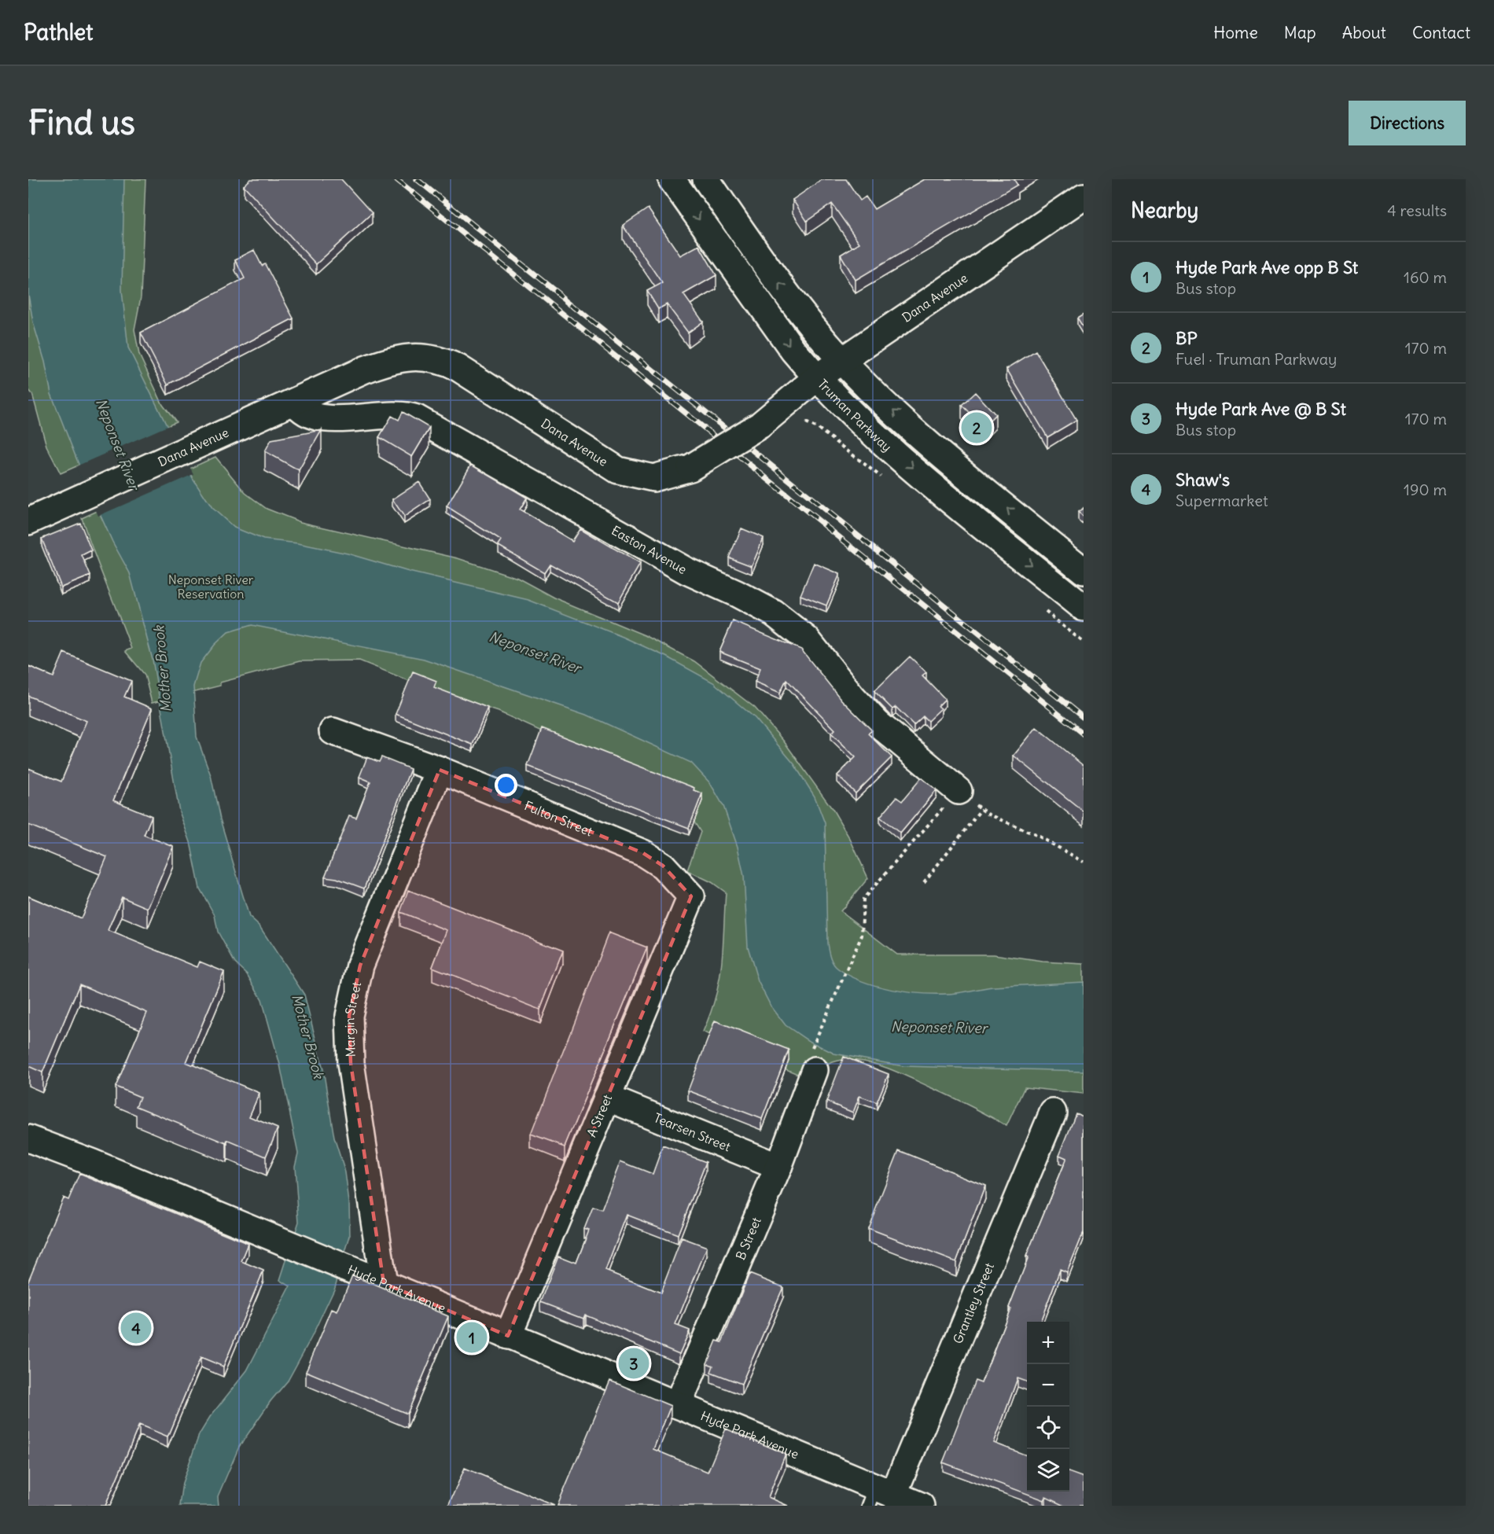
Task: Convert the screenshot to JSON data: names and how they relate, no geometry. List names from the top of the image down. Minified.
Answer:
{"streets":{"street":["Dana Avenue","Truman Parkway","Easton Avenue","Fulton Street","Margin Street","A Street","Tearsen Street","B Street","Hyde Park Avenue","Grantley Street"]},"crossings":[["Dana Avenue","Truman Parkway"],["Dana Avenue","Easton Avenue"],["Fulton Street","Margin Street"],["Fulton Street","A Street"],["Margin Street","Hyde Park Avenue"],["A Street","Tearsen Street"],["A Street","Hyde Park Avenue"],["Tearsen Street","B Street"],["B Street","Hyde Park Avenue"],["Hyde Park Avenue","Grantley Street"]],"water":["Neponset River","Mother Brook"],"parks":["Neponset River Reservation"],"page":{"header":"Pathlet","nav":["Home","Map","About","Contact"],"buttons":"Directions","title":"Find us","heading":["Nearby","4 results"],"list":[{"mark":"1","name":"Hyde Park Ave opp B St","note":"Bus stop","value":"160 m"},{"mark":"2","name":"BP","note":"Fuel · Truman Parkway","value":"170 m"},{"mark":"3","name":"Hyde Park Ave @ B St","note":"Bus stop","value":"170 m"},{"mark":"4","name":"Shaw's","note":"Supermarket","value":"190 m"}],"pins":["2","4","1","3"],"map_buttons":["+","−"]}}
